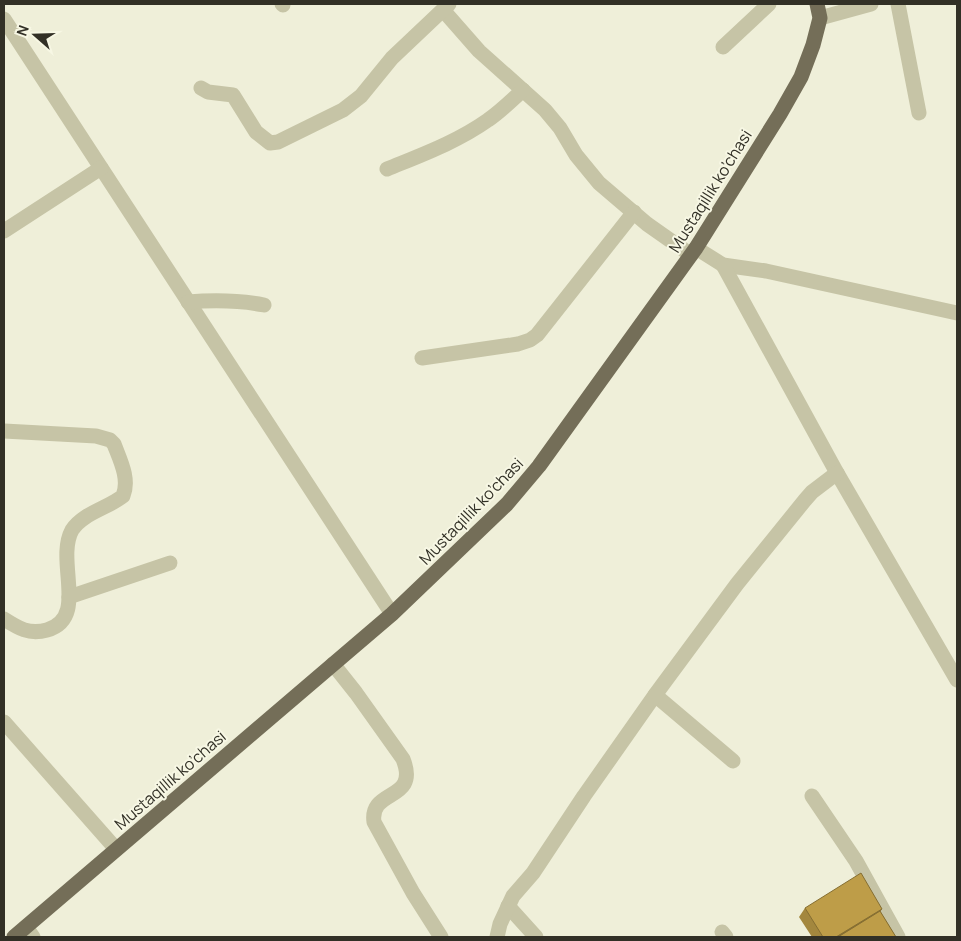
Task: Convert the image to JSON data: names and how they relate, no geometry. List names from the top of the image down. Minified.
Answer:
{"streets":{"main road":["Mustaqillik ko’chasi"]},"north":"left"}
